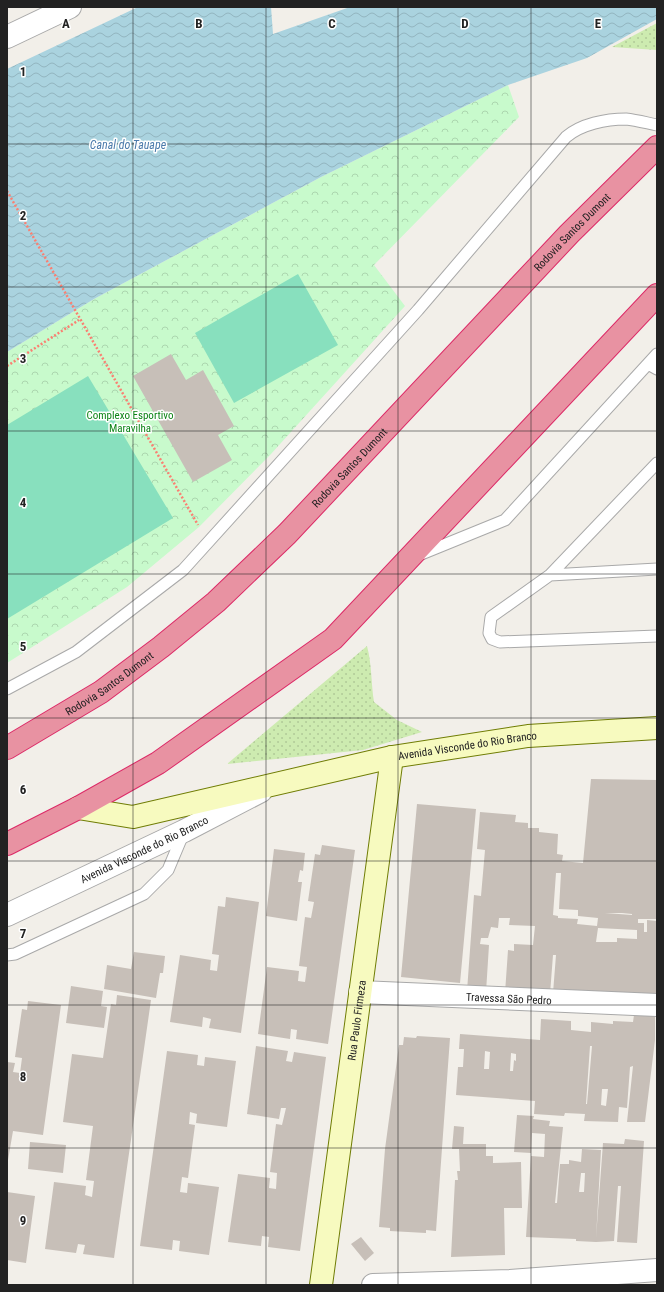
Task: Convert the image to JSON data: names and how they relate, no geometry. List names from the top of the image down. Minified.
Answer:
{"streets":{"highway":["Rodovia Santos Dumont"],"main road":["Avenida Visconde do Rio Branco","Rua Paulo Firmeza"],"street":["Travessa São Pedro"]},"crossings":[["Avenida Visconde do Rio Branco","Rua Paulo Firmeza"],["Travessa São Pedro","Rua Paulo Firmeza"]],"water":["Canal do Tauape"],"parks":["Complexo Esportivo Maravilha"],"grid":{"columns":["A","B","C","D","E"],"rows":["1","2","3","4","5","6","7","8","9"]}}
